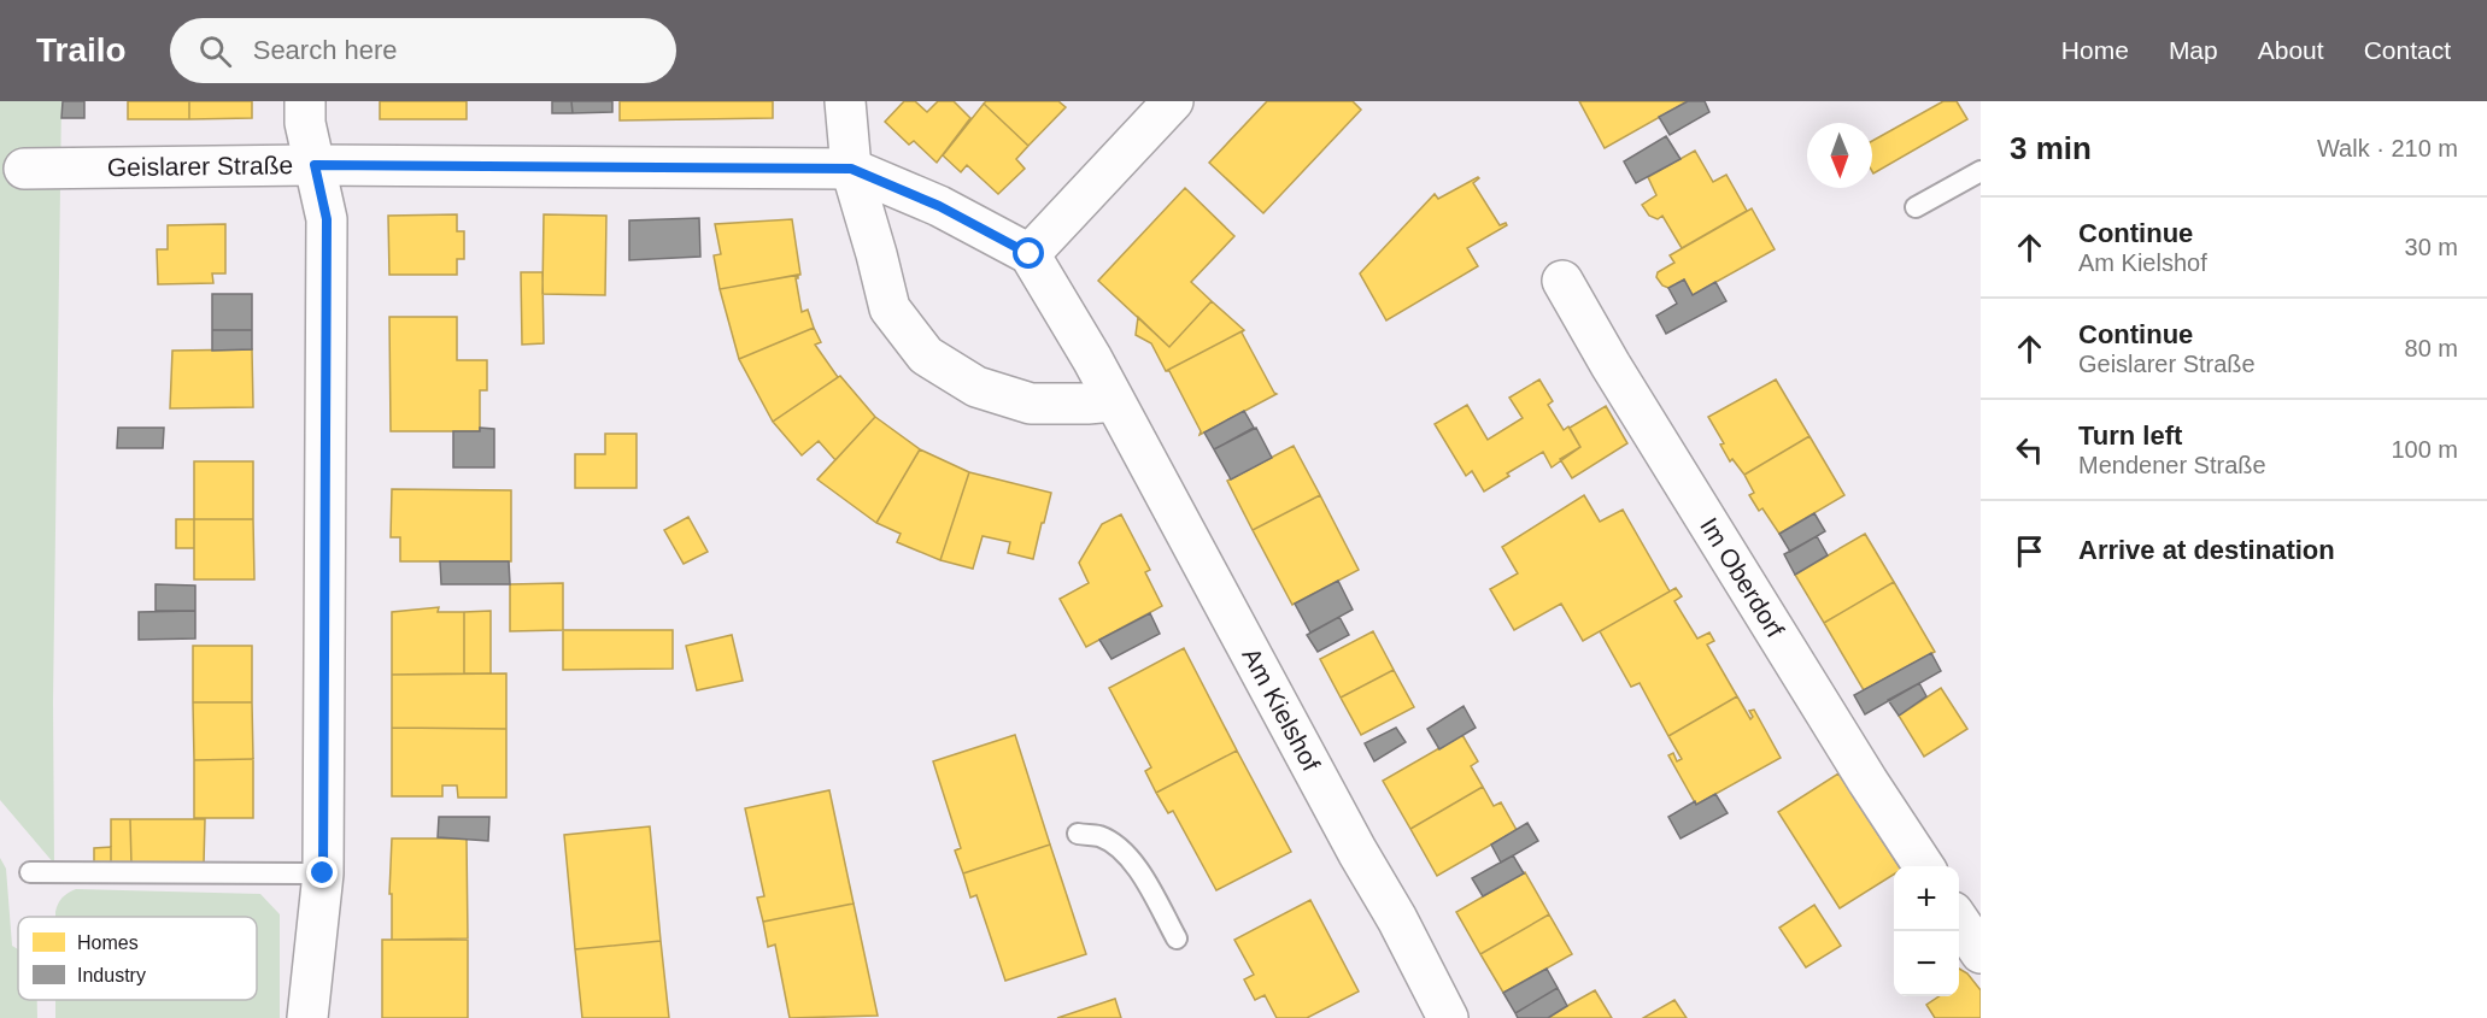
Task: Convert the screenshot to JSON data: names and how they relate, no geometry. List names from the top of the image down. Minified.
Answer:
{"streets":{"street":["Geislarer Straße","Im Oberdorf","Am Kielshof"]},"legend":["Homes","Industry"],"north":"bottom","page":{"header":"Trailo","search":"Search here","nav":["Home","Map","About","Contact"],"heading":["3 min","Walk · 210 m"],"list":[["Continue","Am Kielshof","30 m"],["Continue","Geislarer Straße","80 m"],["Turn left","Mendener Straße","100 m"],"Arrive at destination"],"map_buttons":["+","−"]}}
